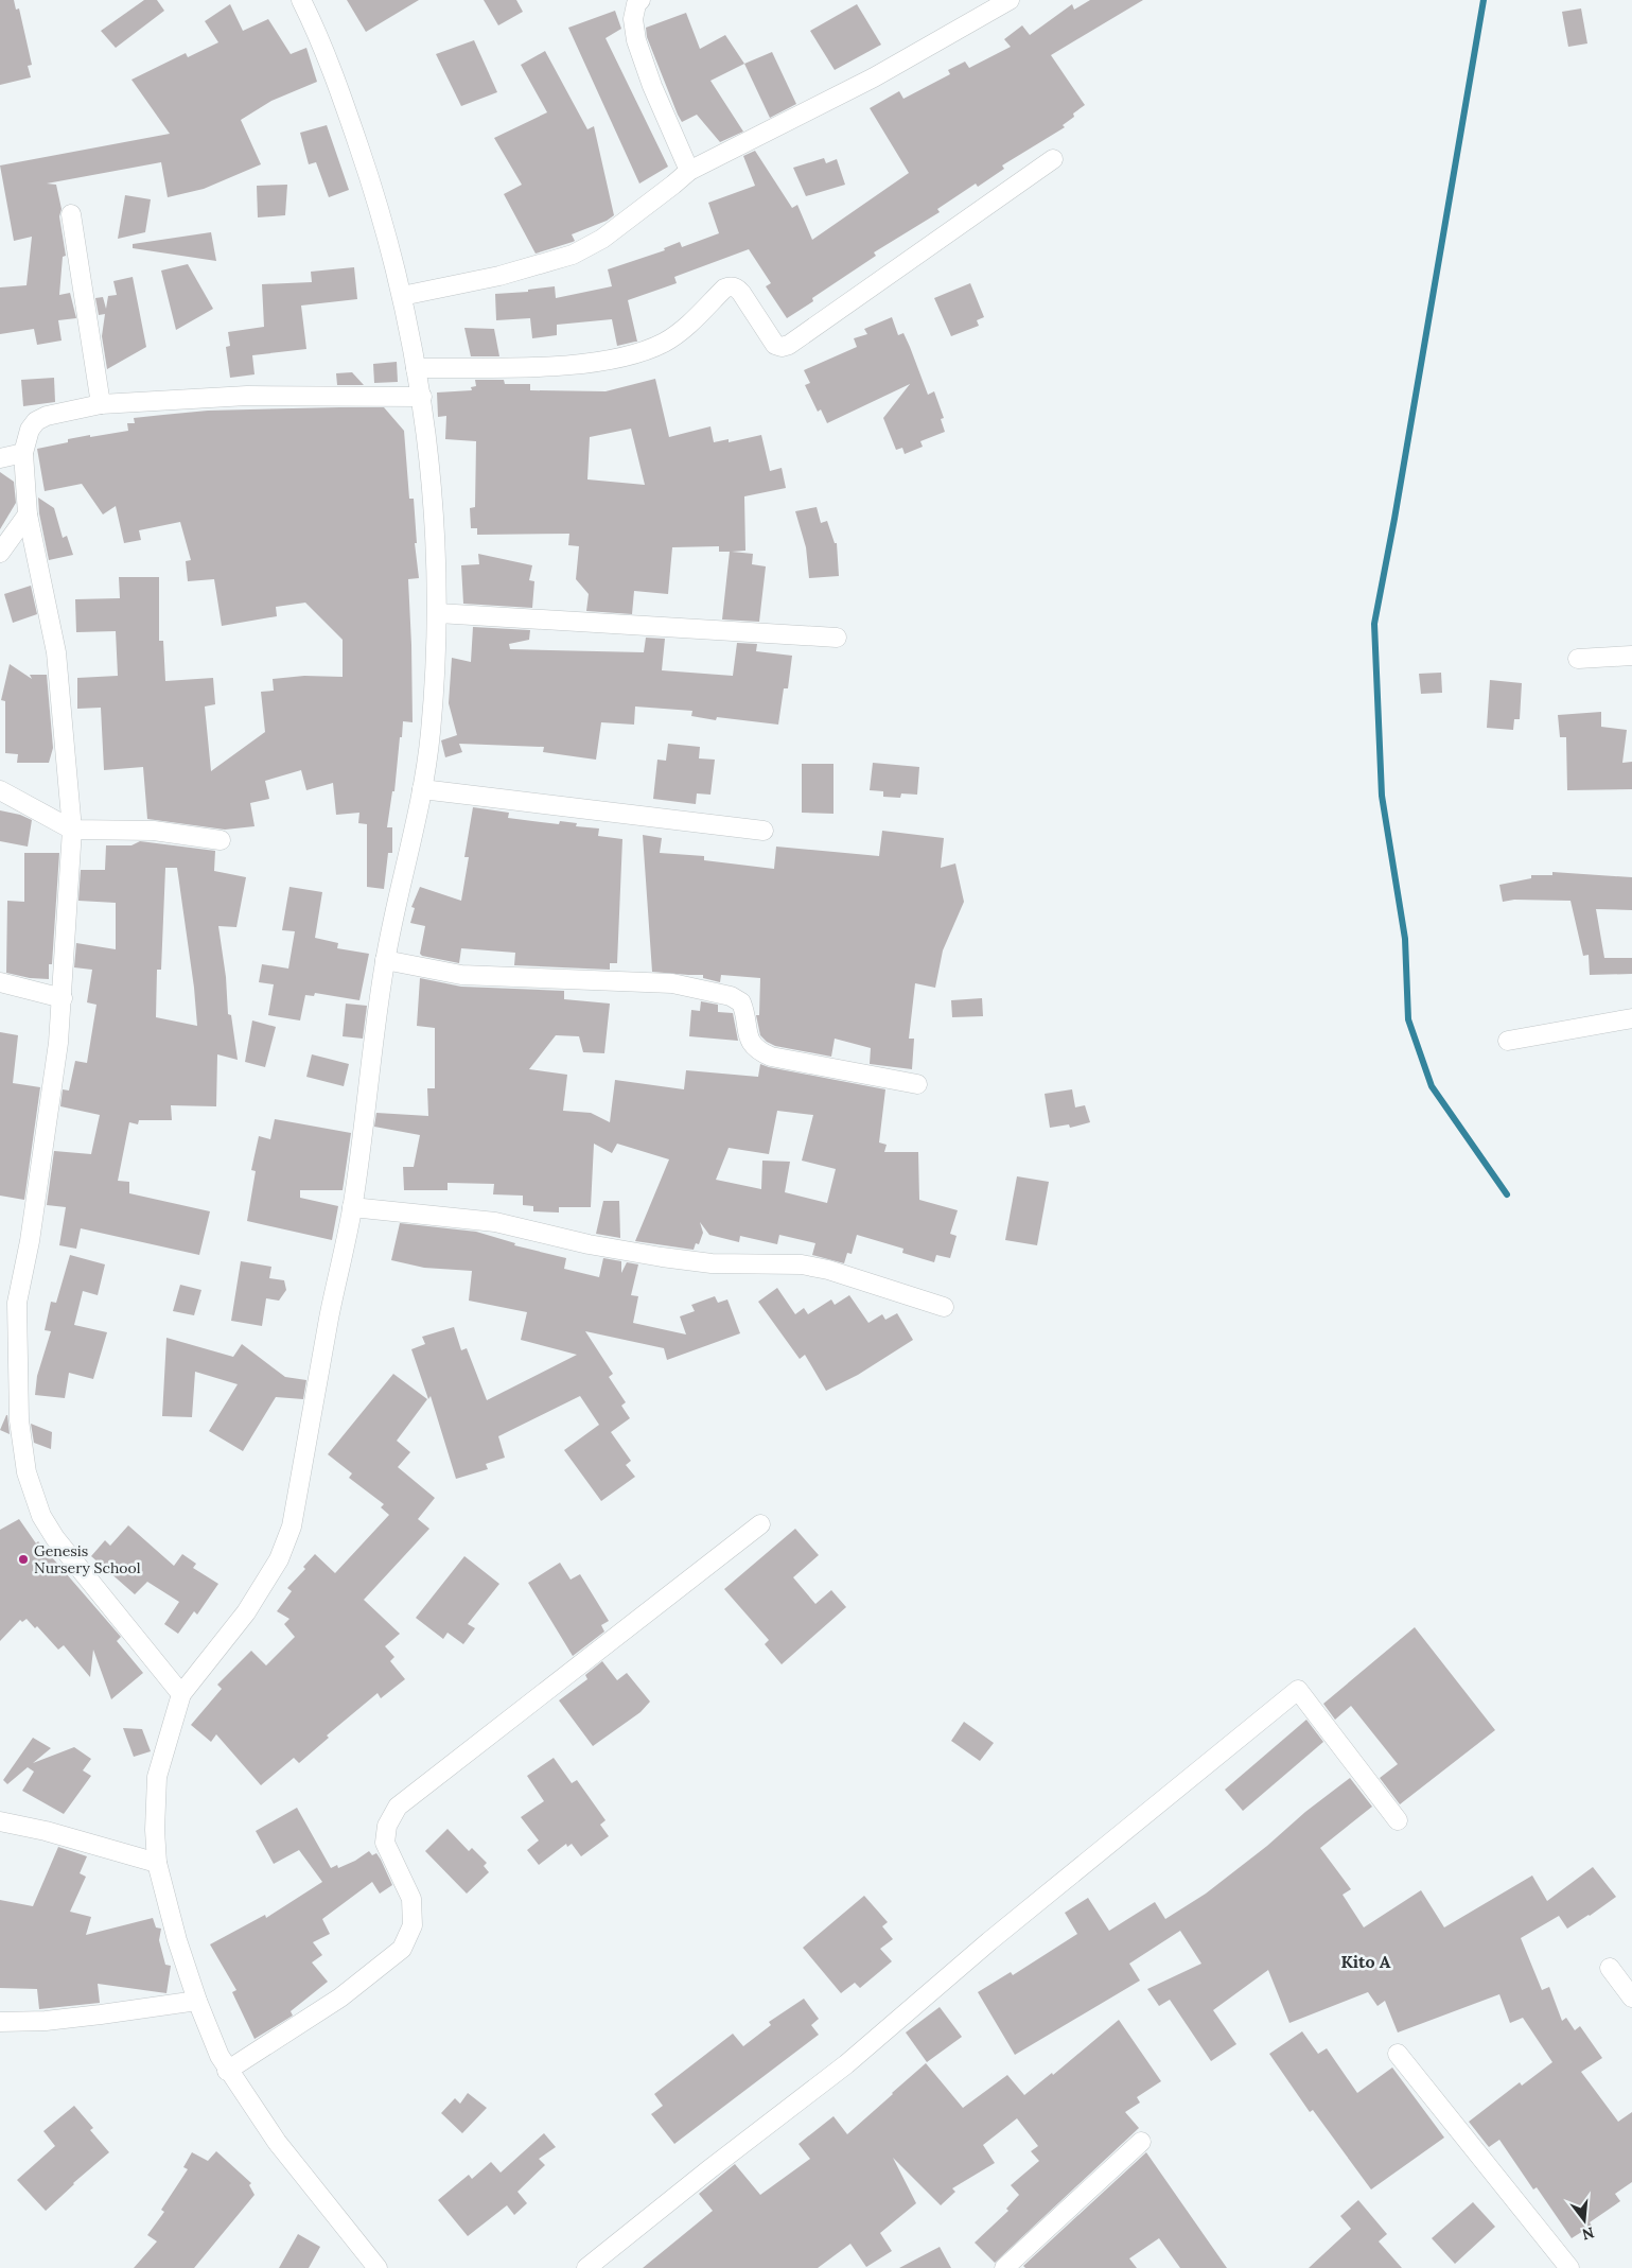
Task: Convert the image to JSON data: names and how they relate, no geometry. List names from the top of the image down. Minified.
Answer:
{"districts":["Kito A"],"places":["Genesis Nursery School"],"north":"bottom"}
